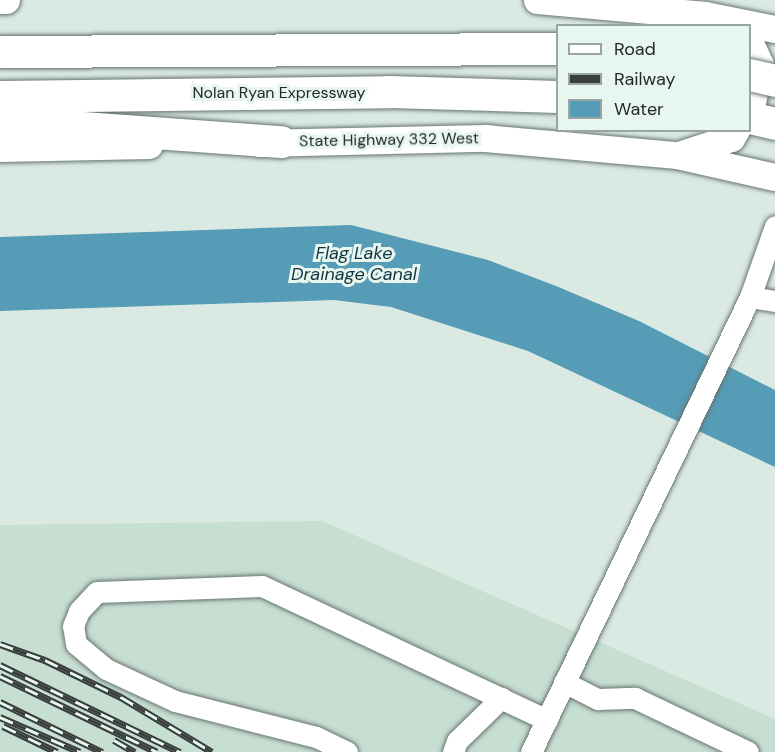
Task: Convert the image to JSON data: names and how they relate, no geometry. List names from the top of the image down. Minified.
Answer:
{"streets":{"highway":["Nolan Ryan Expressway"],"main road":["State Highway 332 West"]},"water":["Flag Lake Drainage Canal"],"legend":["Road","Railway","Water"]}
